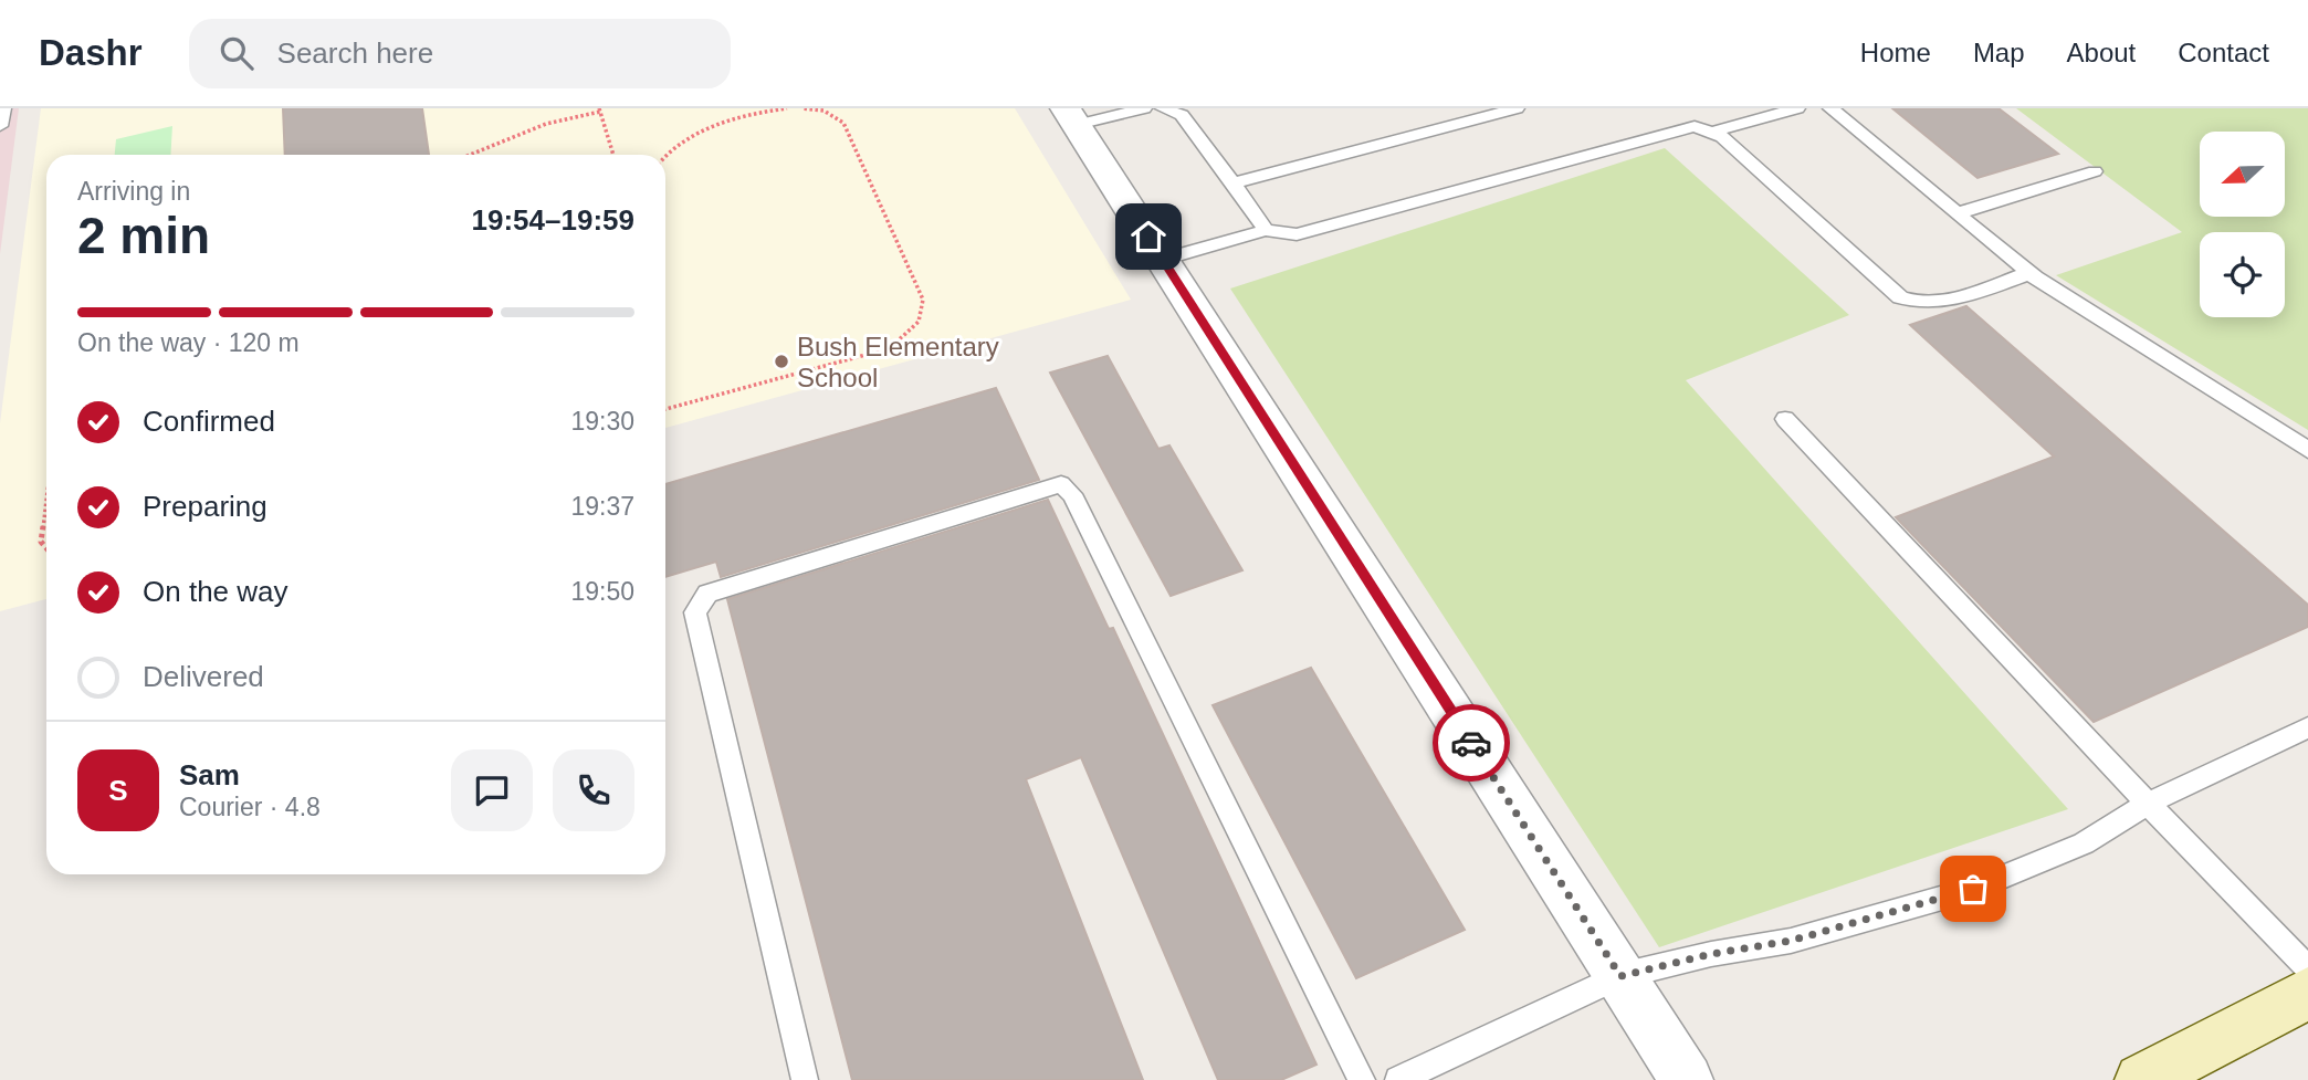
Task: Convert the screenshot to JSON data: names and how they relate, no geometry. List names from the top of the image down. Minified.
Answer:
{"places":["Bush Elementary School"],"north":"left","page":{"header":"Dashr","search":"Search here","nav":["Home","Map","About","Contact"],"heading":["2 min","Arriving in","19:54–19:59"],"panel":["Sam","Courier · 4.8"],"bar":"On the way · 120 m","list":[["Confirmed","19:30"],["Preparing","19:37"],["On the way","19:50"],"Delivered"],"round":"S"}}
